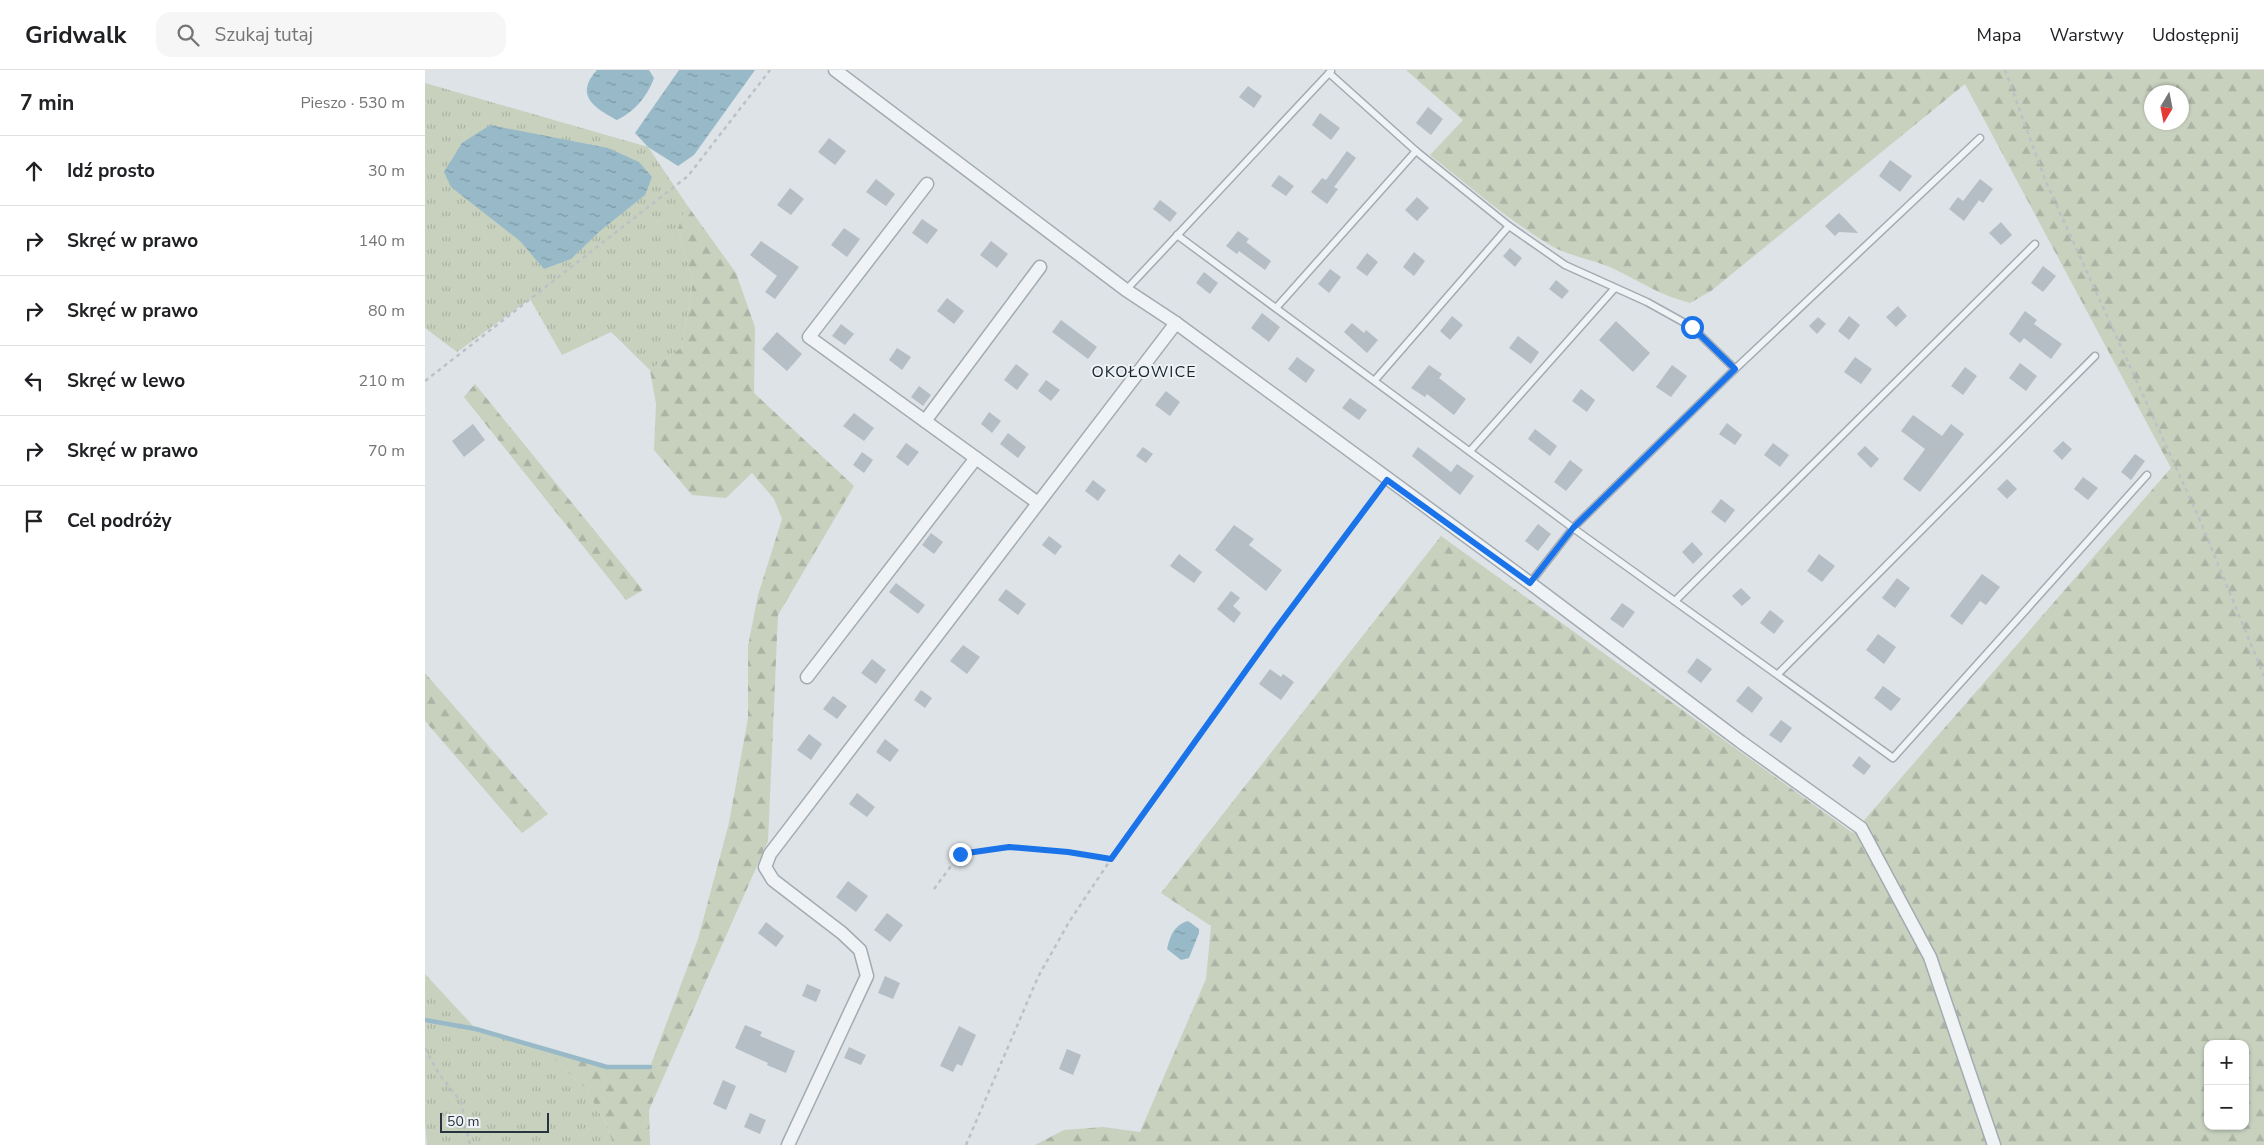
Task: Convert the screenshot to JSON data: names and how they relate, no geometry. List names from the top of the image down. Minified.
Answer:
{"districts":["OKOŁOWICE"],"scale_bar":"50 m","north":"bottom","page":{"header":"Gridwalk","search":"Szukaj tutaj","nav":["Mapa","Warstwy","Udostępnij"],"heading":["7 min","Pieszo · 530 m"],"list":[["Idź prosto","30 m"],["Skręć w prawo","140 m"],["Skręć w prawo","80 m"],["Skręć w lewo","210 m"],["Skręć w prawo","70 m"],"Cel podróży"],"map_buttons":["+","−"],"scale":"50 m"}}
